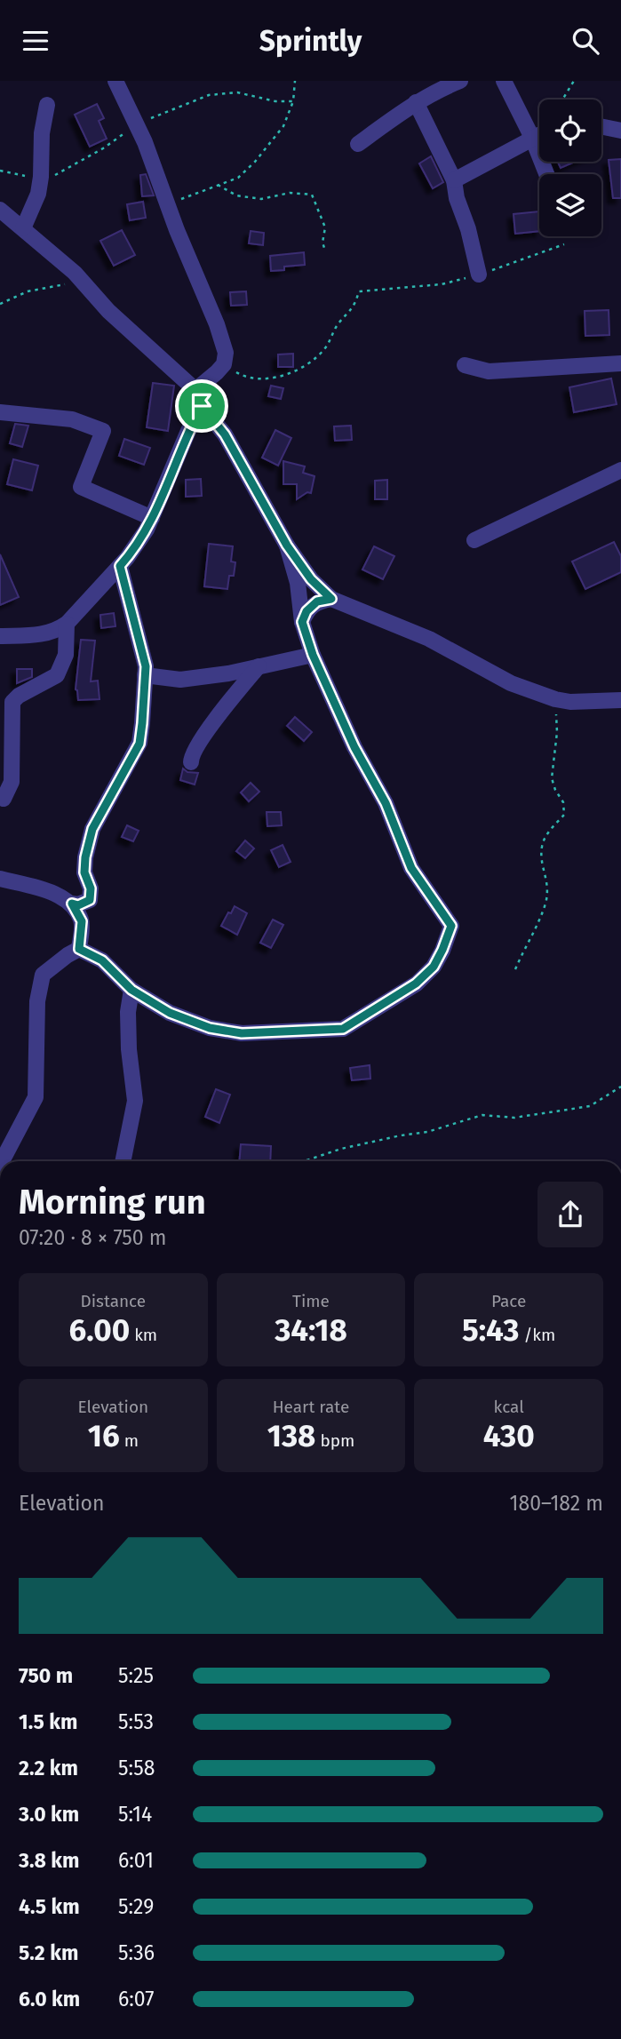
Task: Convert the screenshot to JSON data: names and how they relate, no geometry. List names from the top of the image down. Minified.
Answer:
{"page":{"header":"Sprintly","heading":["Morning run","07:20 · 8 × 750 m"],"stats":[["Distance","6.00 km"],["Time","34:18"],["Pace","5:43 /km"],["Elevation","16 m"],["Heart rate","138 bpm"],["kcal","430"]],"chart":["Elevation","180–182 m"],"list":[{"name":"750 m","note":"5:25"},{"name":"1.5 km","note":"5:53"},{"name":"2.2 km","note":"5:58"},{"name":"3.0 km","note":"5:14"},{"name":"3.8 km","note":"6:01"},{"name":"4.5 km","note":"5:29"},{"name":"5.2 km","note":"5:36"},{"name":"6.0 km","note":"6:07"}]}}
